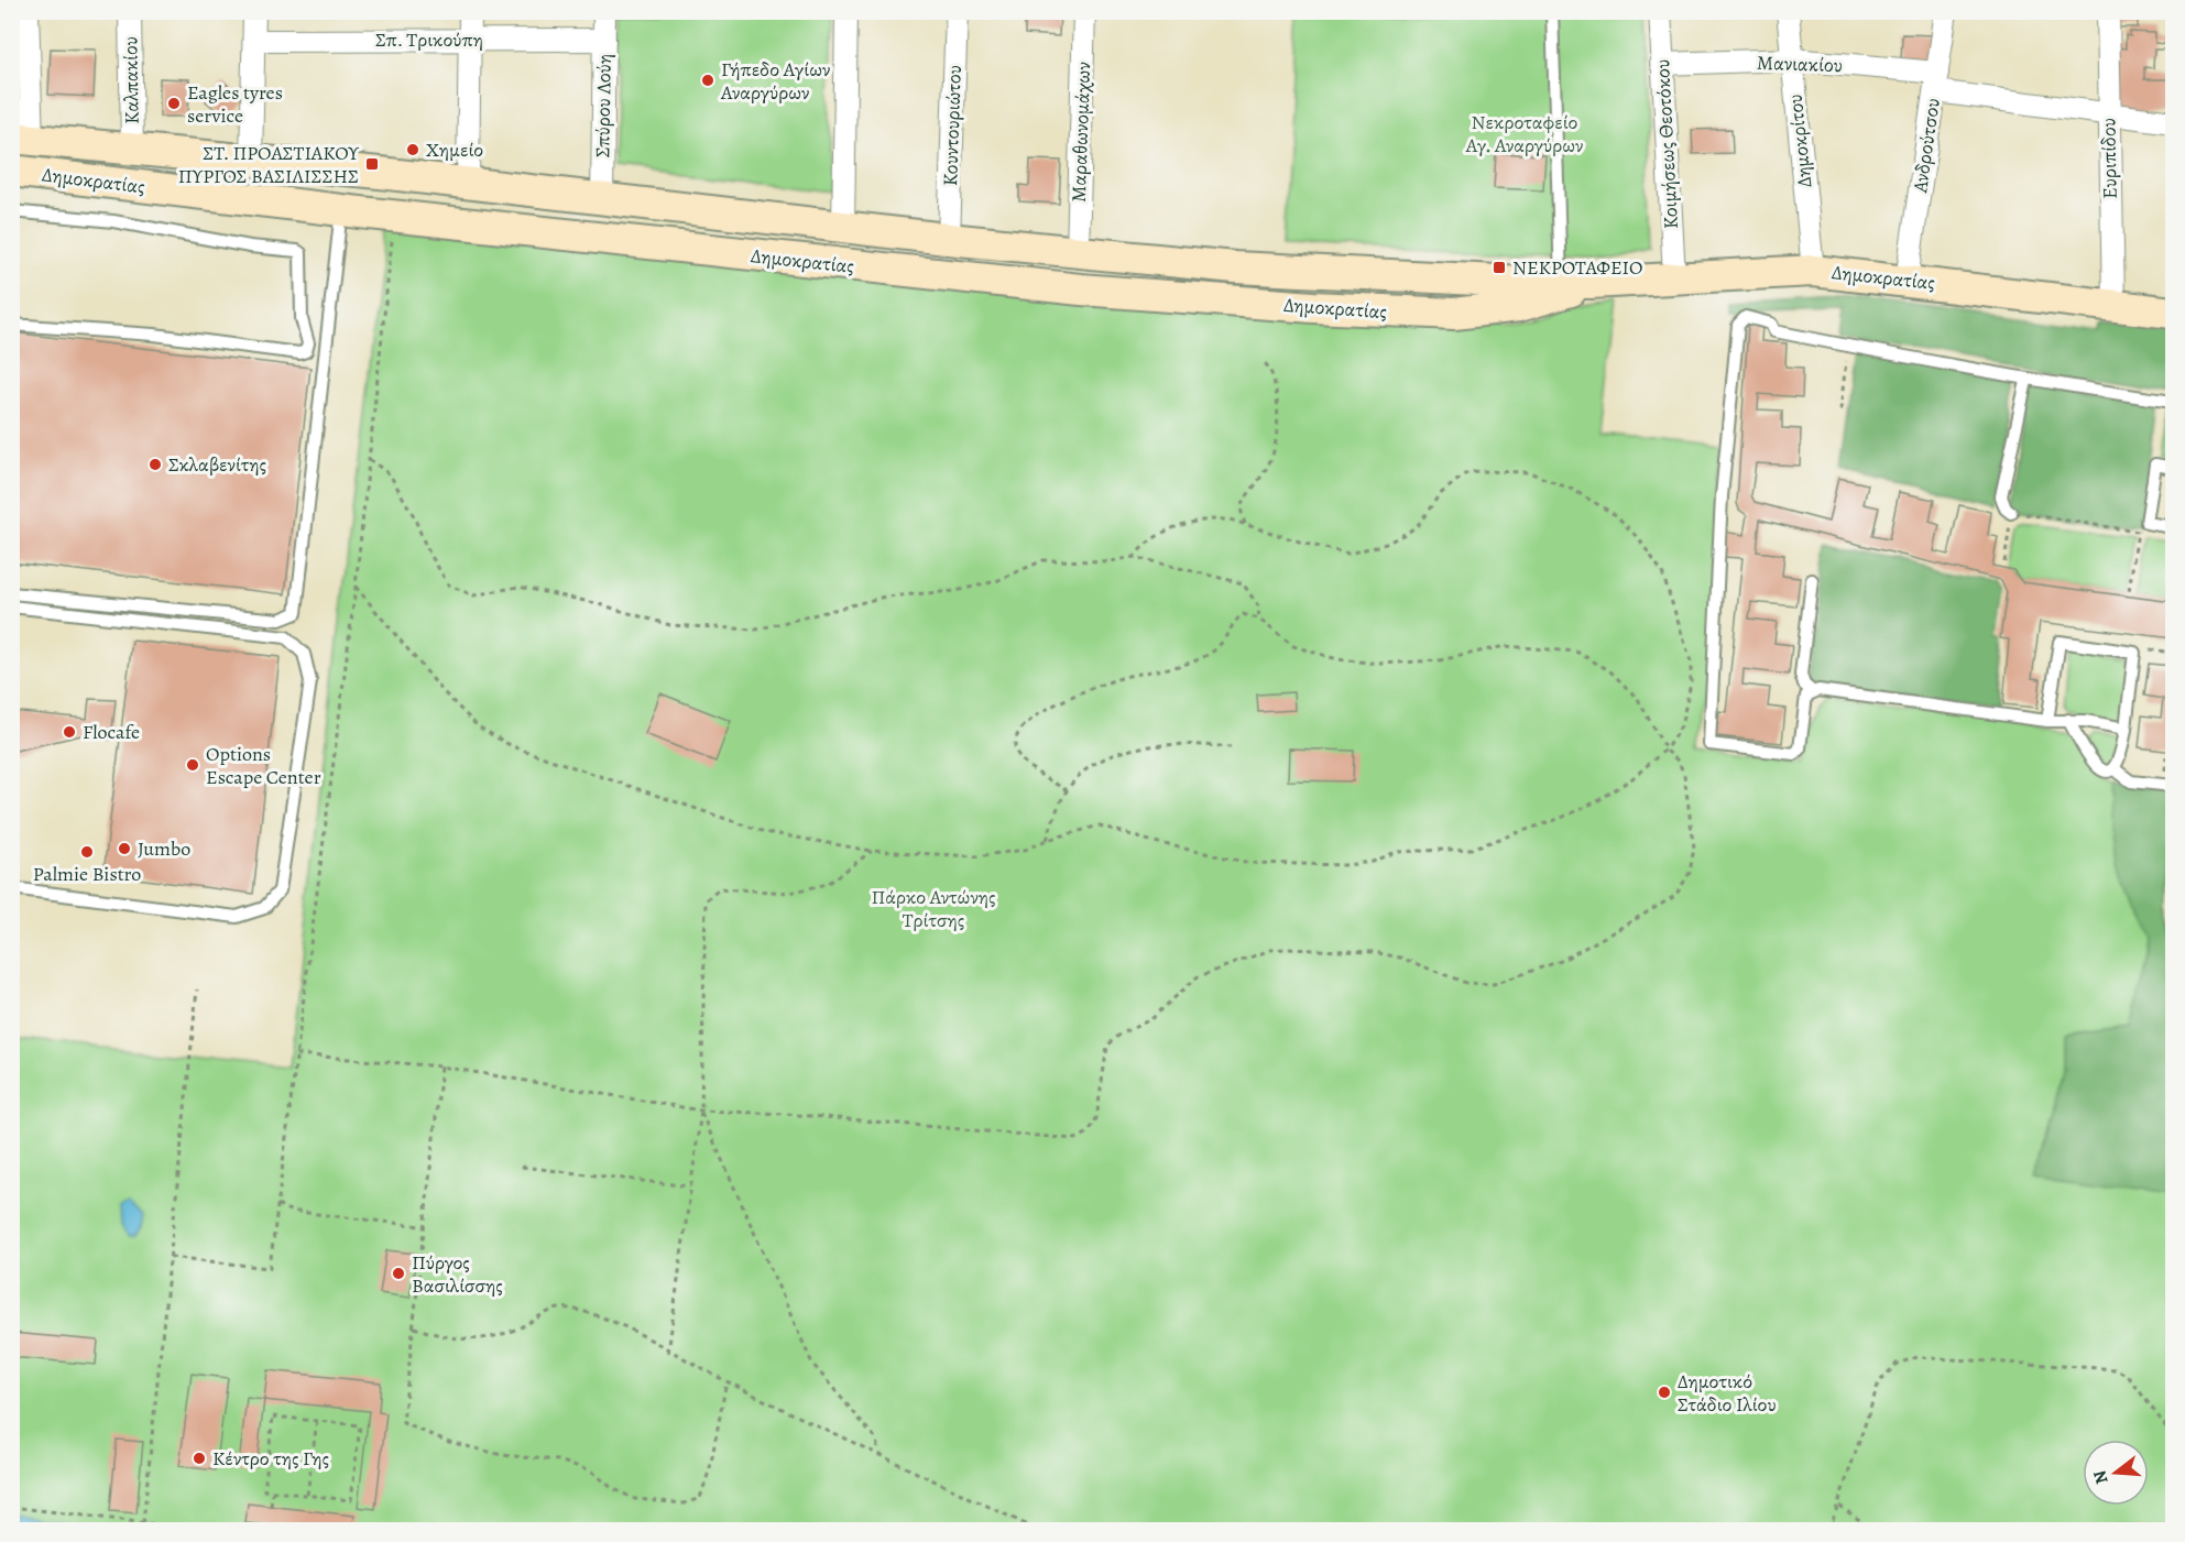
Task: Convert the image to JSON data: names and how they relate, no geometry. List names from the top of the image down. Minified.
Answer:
{"streets":{"main road":["Δημοκρατίας"],"street":["Σπ. Τρικούπη","Μανιακίου","Καλπακίου","Σπύρου Λούη","Κουντουριώτου","Μαραθωνομάχων","Δημοκρίτου","Κοιμήσεως Θεοτόκου","Ανδρούτσου","Ευριπίδου"]},"crossings":[["Σπ. Τρικούπη","Σπύρου Λούη"],["Μανιακίου","Δημοκρίτου"],["Μανιακίου","Κοιμήσεως Θεοτόκου"],["Μανιακίου","Ανδρούτσου"],["Μανιακίου","Ευριπίδου"],["Καλπακίου","Δημοκρατίας"],["Σπύρου Λούη","Δημοκρατίας"],["Κουντουριώτου","Δημοκρατίας"],["Μαραθωνομάχων","Δημοκρατίας"],["Δημοκρίτου","Δημοκρατίας"],["Κοιμήσεως Θεοτόκου","Δημοκρατίας"],["Ανδρούτσου","Δημοκρατίας"],["Ευριπίδου","Δημοκρατίας"]],"parks":["Νεκροταφείο Αγ. Αναργύρων","Πάρκο Αντώνης Τρίτσης"],"places":{"other":["Γήπεδο Αγίων Αναργύρων","Eagles tyres service","Χημείο","Σκλαβενίτης","Flocafe","Options Escape Center","Jumbo","Palmie Bistro","Πύργος Βασιλίσσης","Δημοτικό Στάδιο Ιλίου","Κέντρο της Γης"],"transit":["ΣΤ. ΠΡΟΑΣΤΙΑΚΟΥ ΠΥΡΓΟΣ ΒΑΣΙΛΙΣΣΗΣ","ΝΕΚΡΟΤΑΦΕΙΟ"]},"north":"left"}
